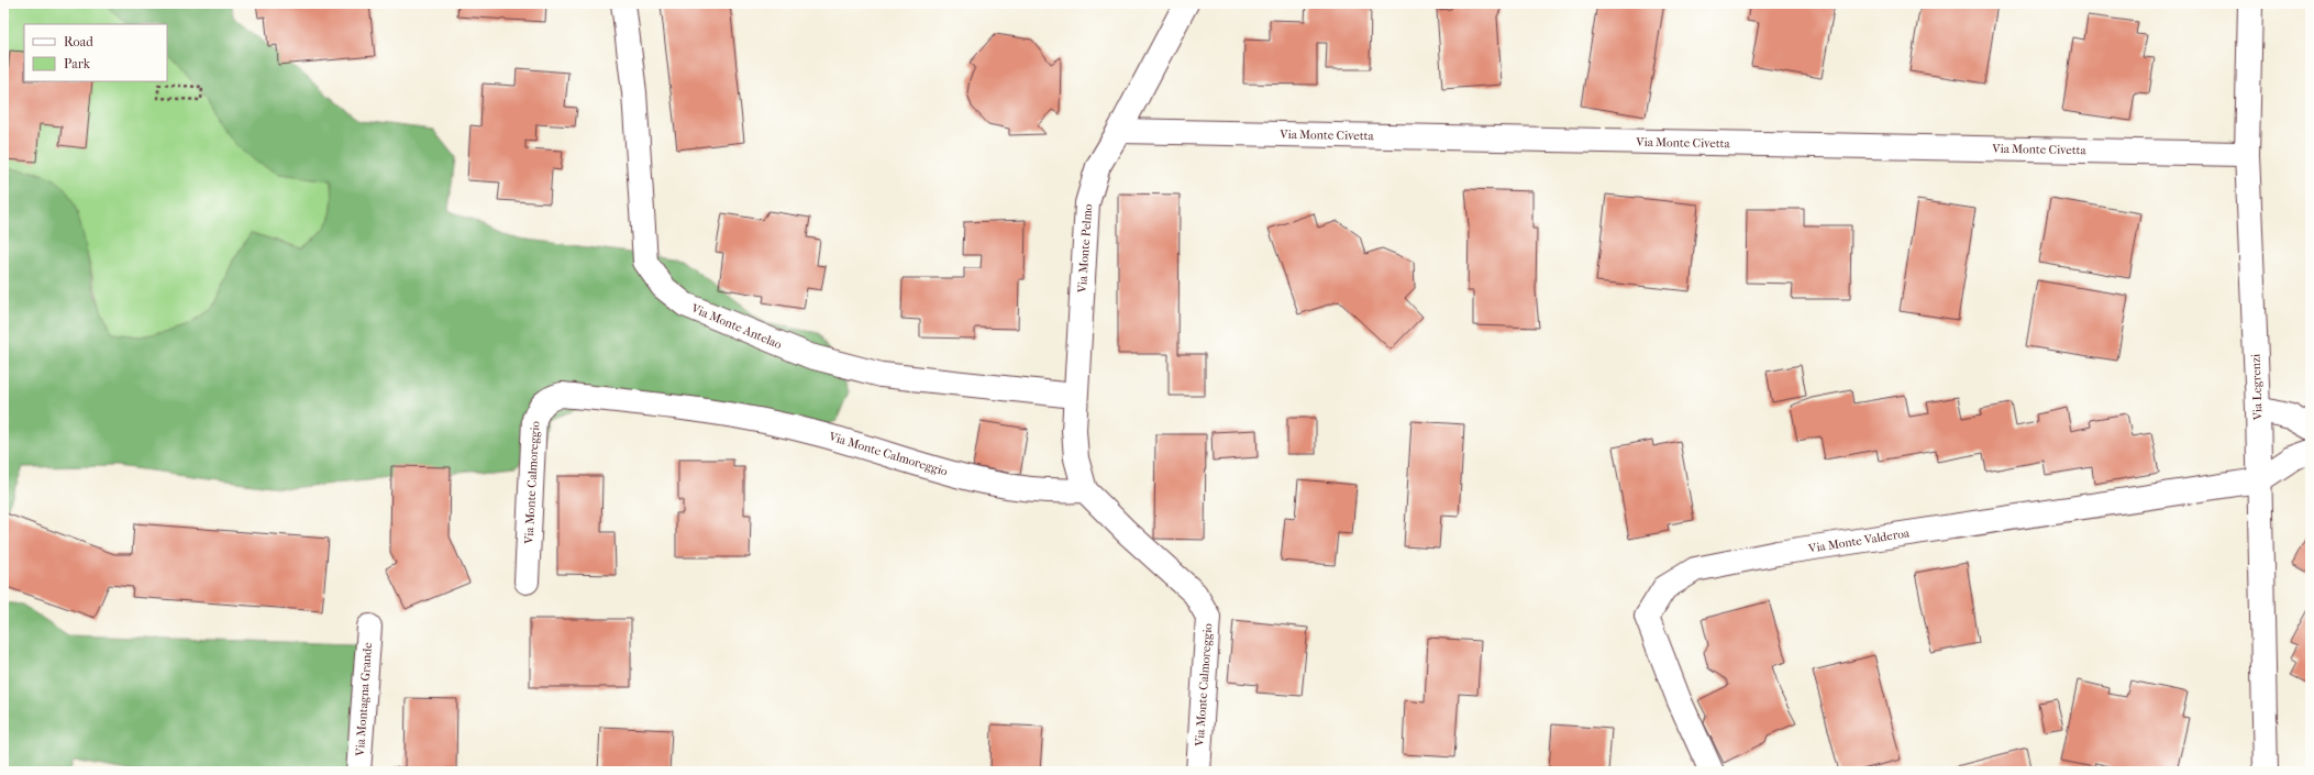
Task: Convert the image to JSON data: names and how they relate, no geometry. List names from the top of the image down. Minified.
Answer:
{"streets":{"street":["Via Monte Civetta","Via Monte Pelmo","Via Monte Antelao","Via Legrenzi","Via Monte Calmoreggio","Via Monte Valderoa","Via Montagna Grande"]},"crossings":[["Via Monte Civetta","Via Monte Pelmo"],["Via Monte Civetta","Via Legrenzi"],["Via Monte Pelmo","Via Monte Antelao"],["Via Monte Pelmo","Via Monte Calmoreggio"],["Via Legrenzi","Via Monte Valderoa"]],"legend":["Road","Park"]}
